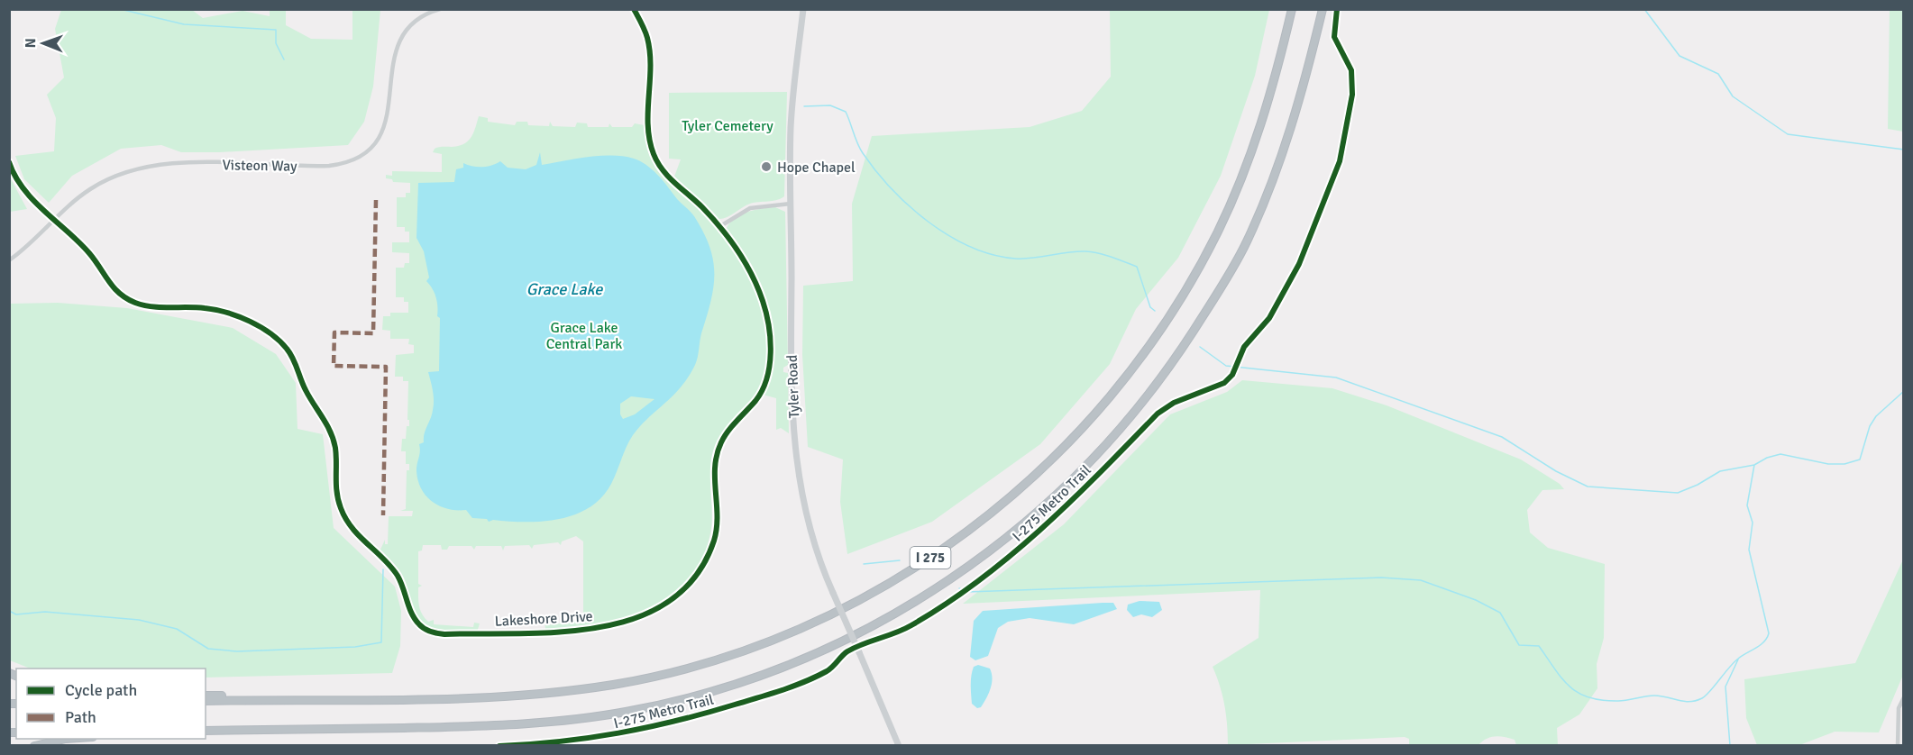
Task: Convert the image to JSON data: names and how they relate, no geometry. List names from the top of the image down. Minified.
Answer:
{"streets":{"highway":["I 275"],"street":["Visteon Way","Tyler Road","Lakeshore Drive"],"cycle path":["I-275 Metro Trail"]},"crossings":[["Visteon Way","Lakeshore Drive"]],"water":["Grace Lake"],"parks":["Tyler Cemetery","Grace Lake Central Park"],"places":["Hope Chapel"],"legend":["Cycle path","Path"],"north":"left"}
